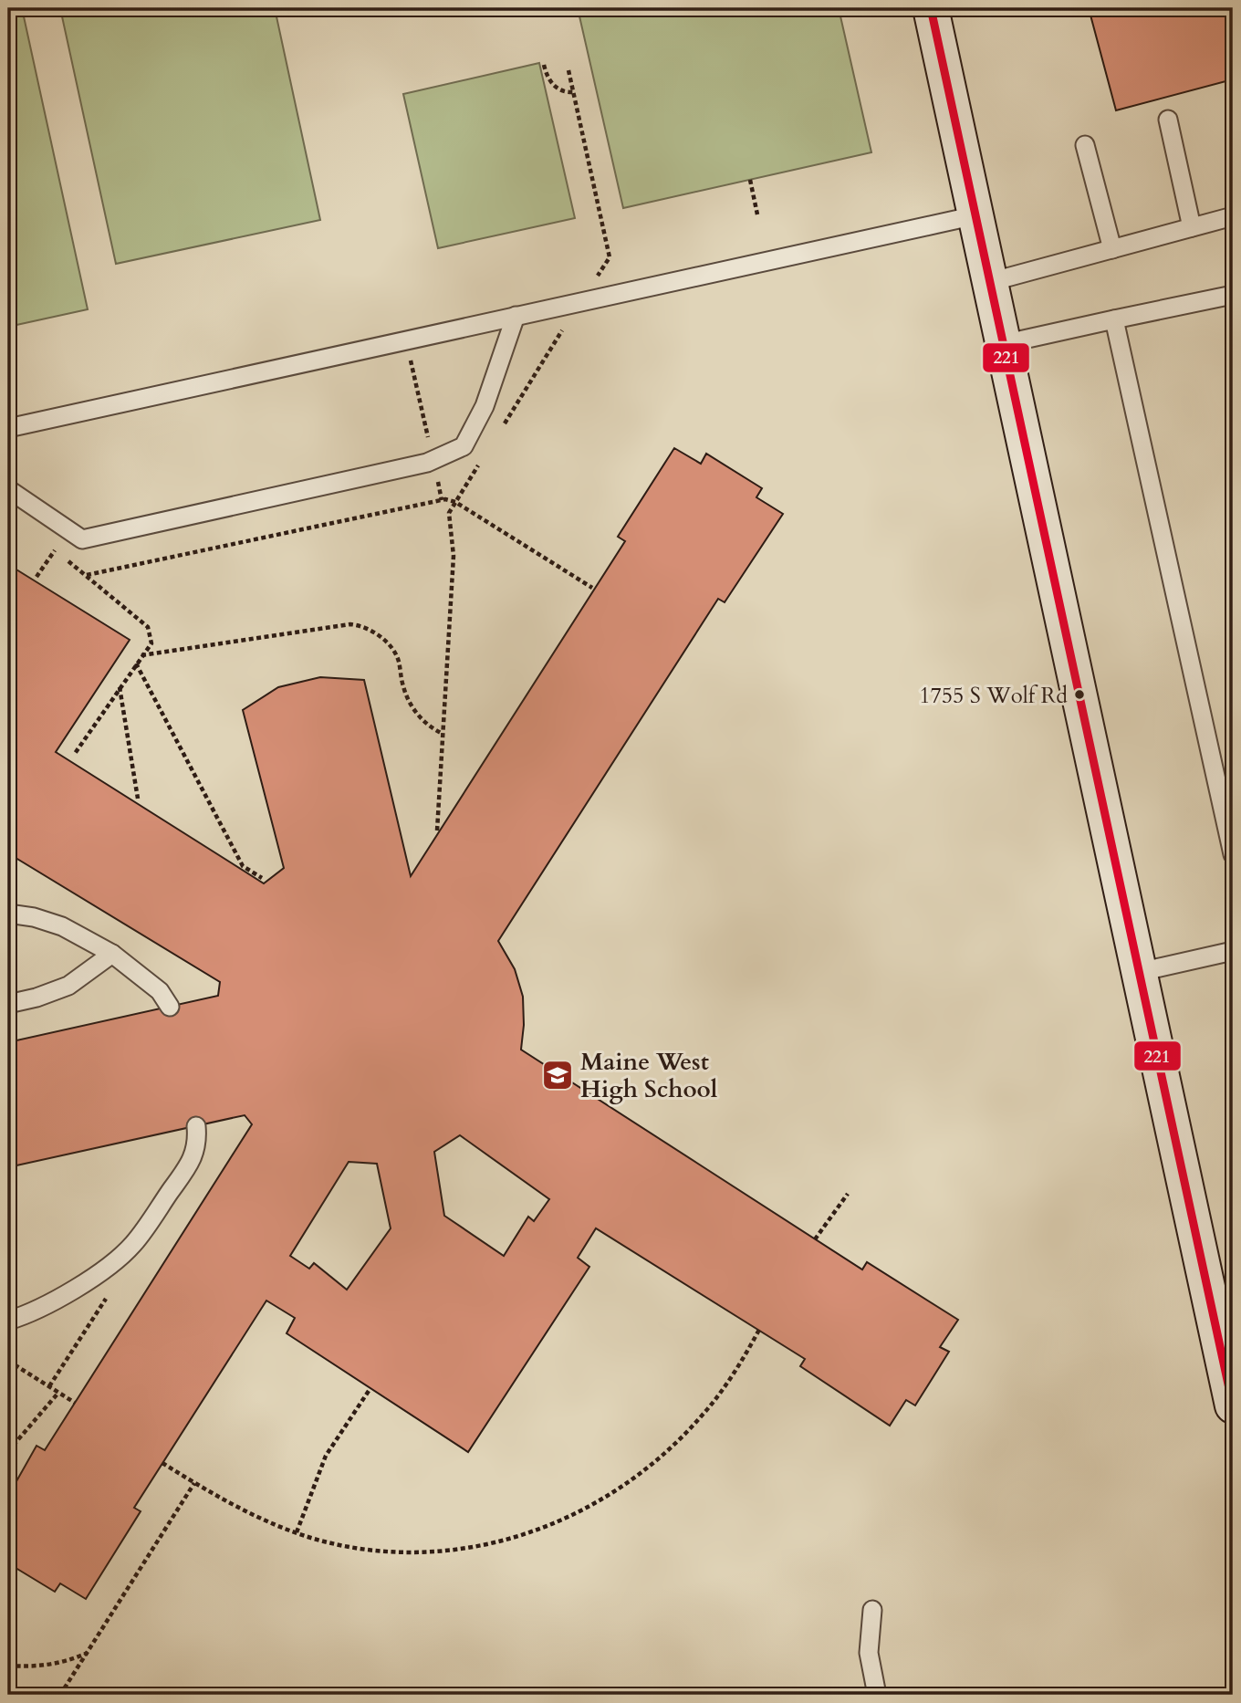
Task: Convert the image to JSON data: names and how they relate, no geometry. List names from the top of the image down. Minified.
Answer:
{"places":{"other":["1755 S Wolf Rd"],"school or university":["Maine West High School"]},"lines":["transit line 221"]}
